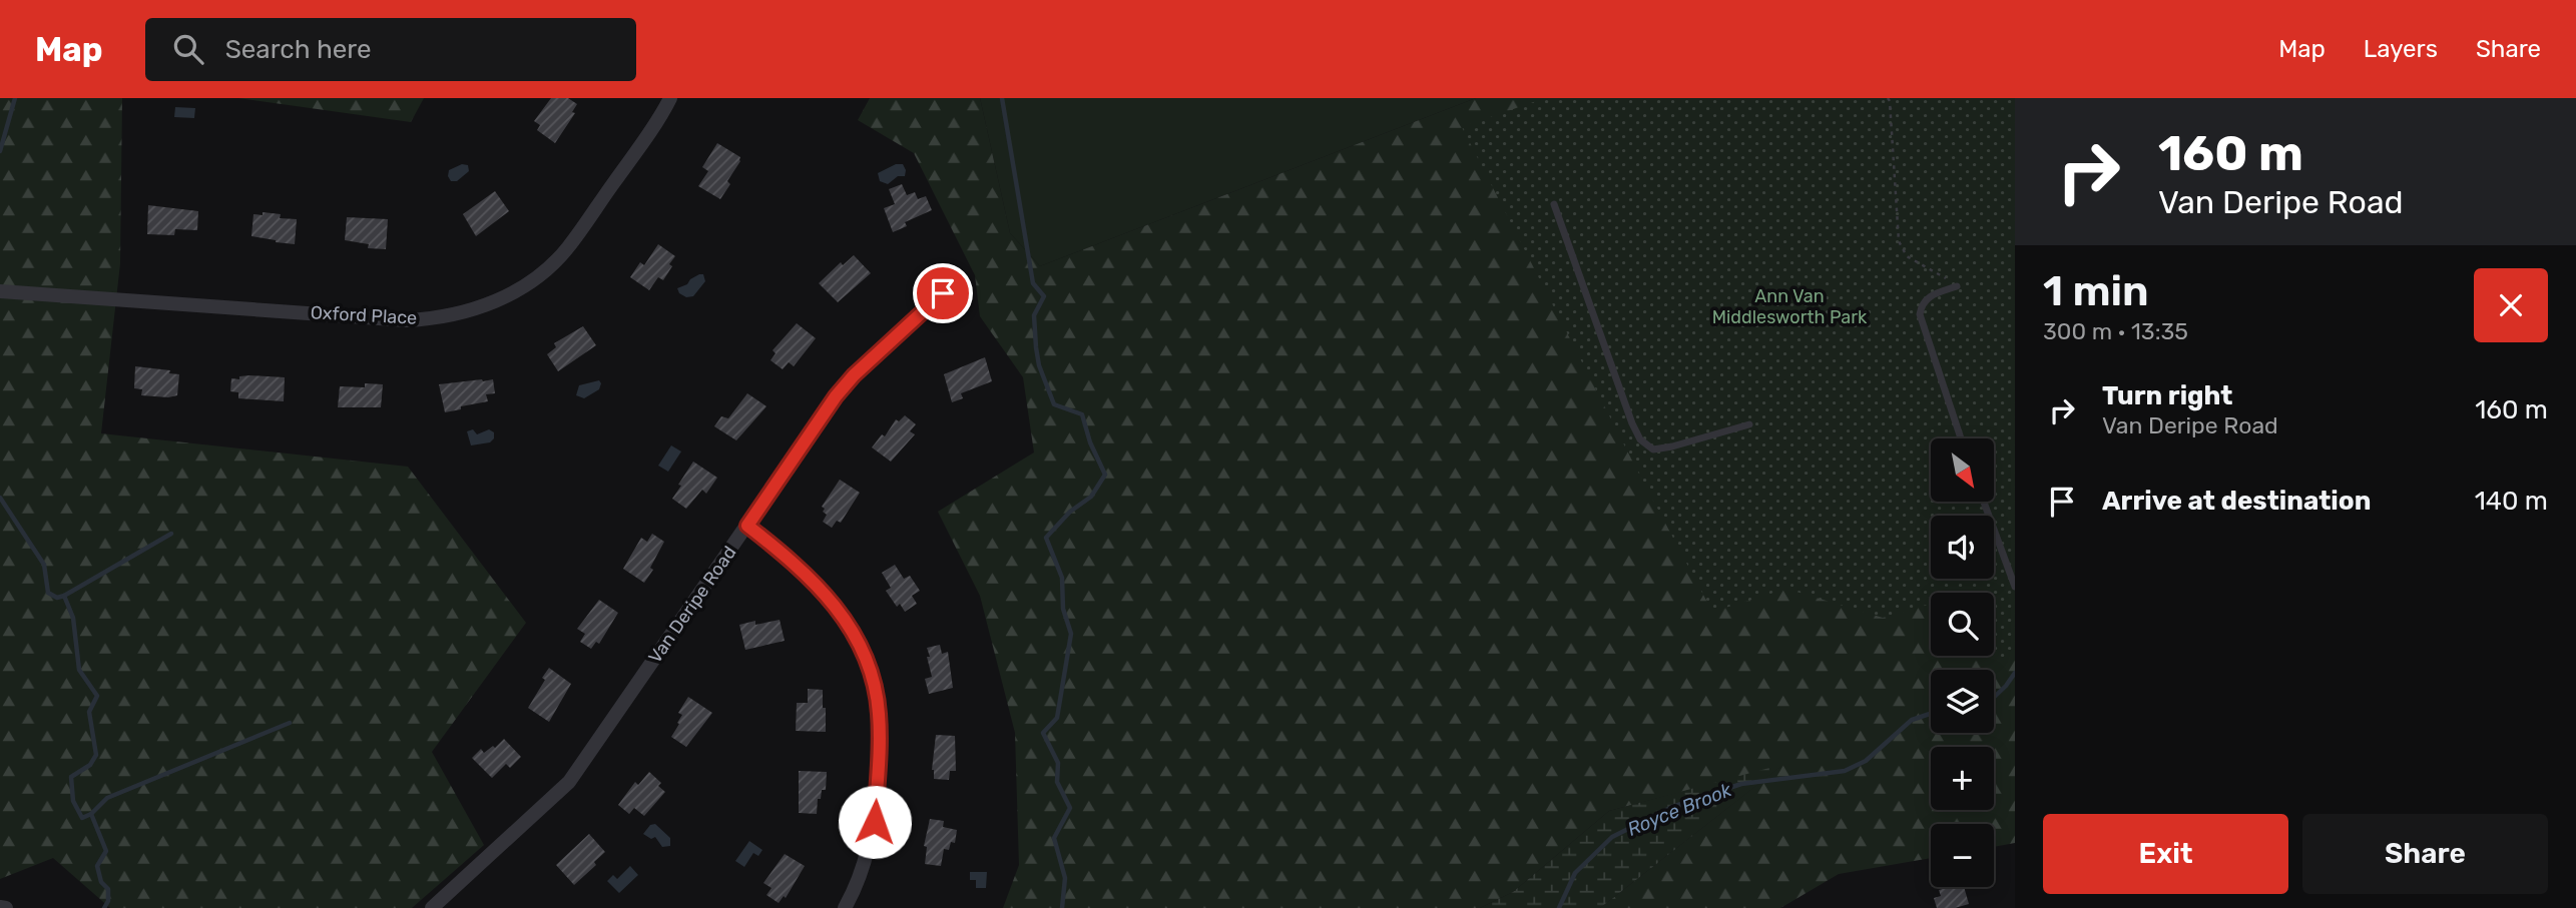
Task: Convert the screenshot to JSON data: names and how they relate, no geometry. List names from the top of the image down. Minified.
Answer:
{"streets":{"street":["Oxford Place","Van Deripe Road"]},"water":["Royce Brook"],"parks":["Ann Van Middlesworth Park"],"north":"bottom right","page":{"header":"Map","search":"Search here","nav":["Map","Layers","Share"],"turn":["160 m","Van Deripe Road"],"heading":["1 min","300 m · 13:35"],"list":[{"name":"Turn right","note":"Van Deripe Road","value":"160 m"},{"name":"Arrive at destination","value":"140 m"}],"map_buttons":["+","−"],"buttons":["Exit","Share"]}}
